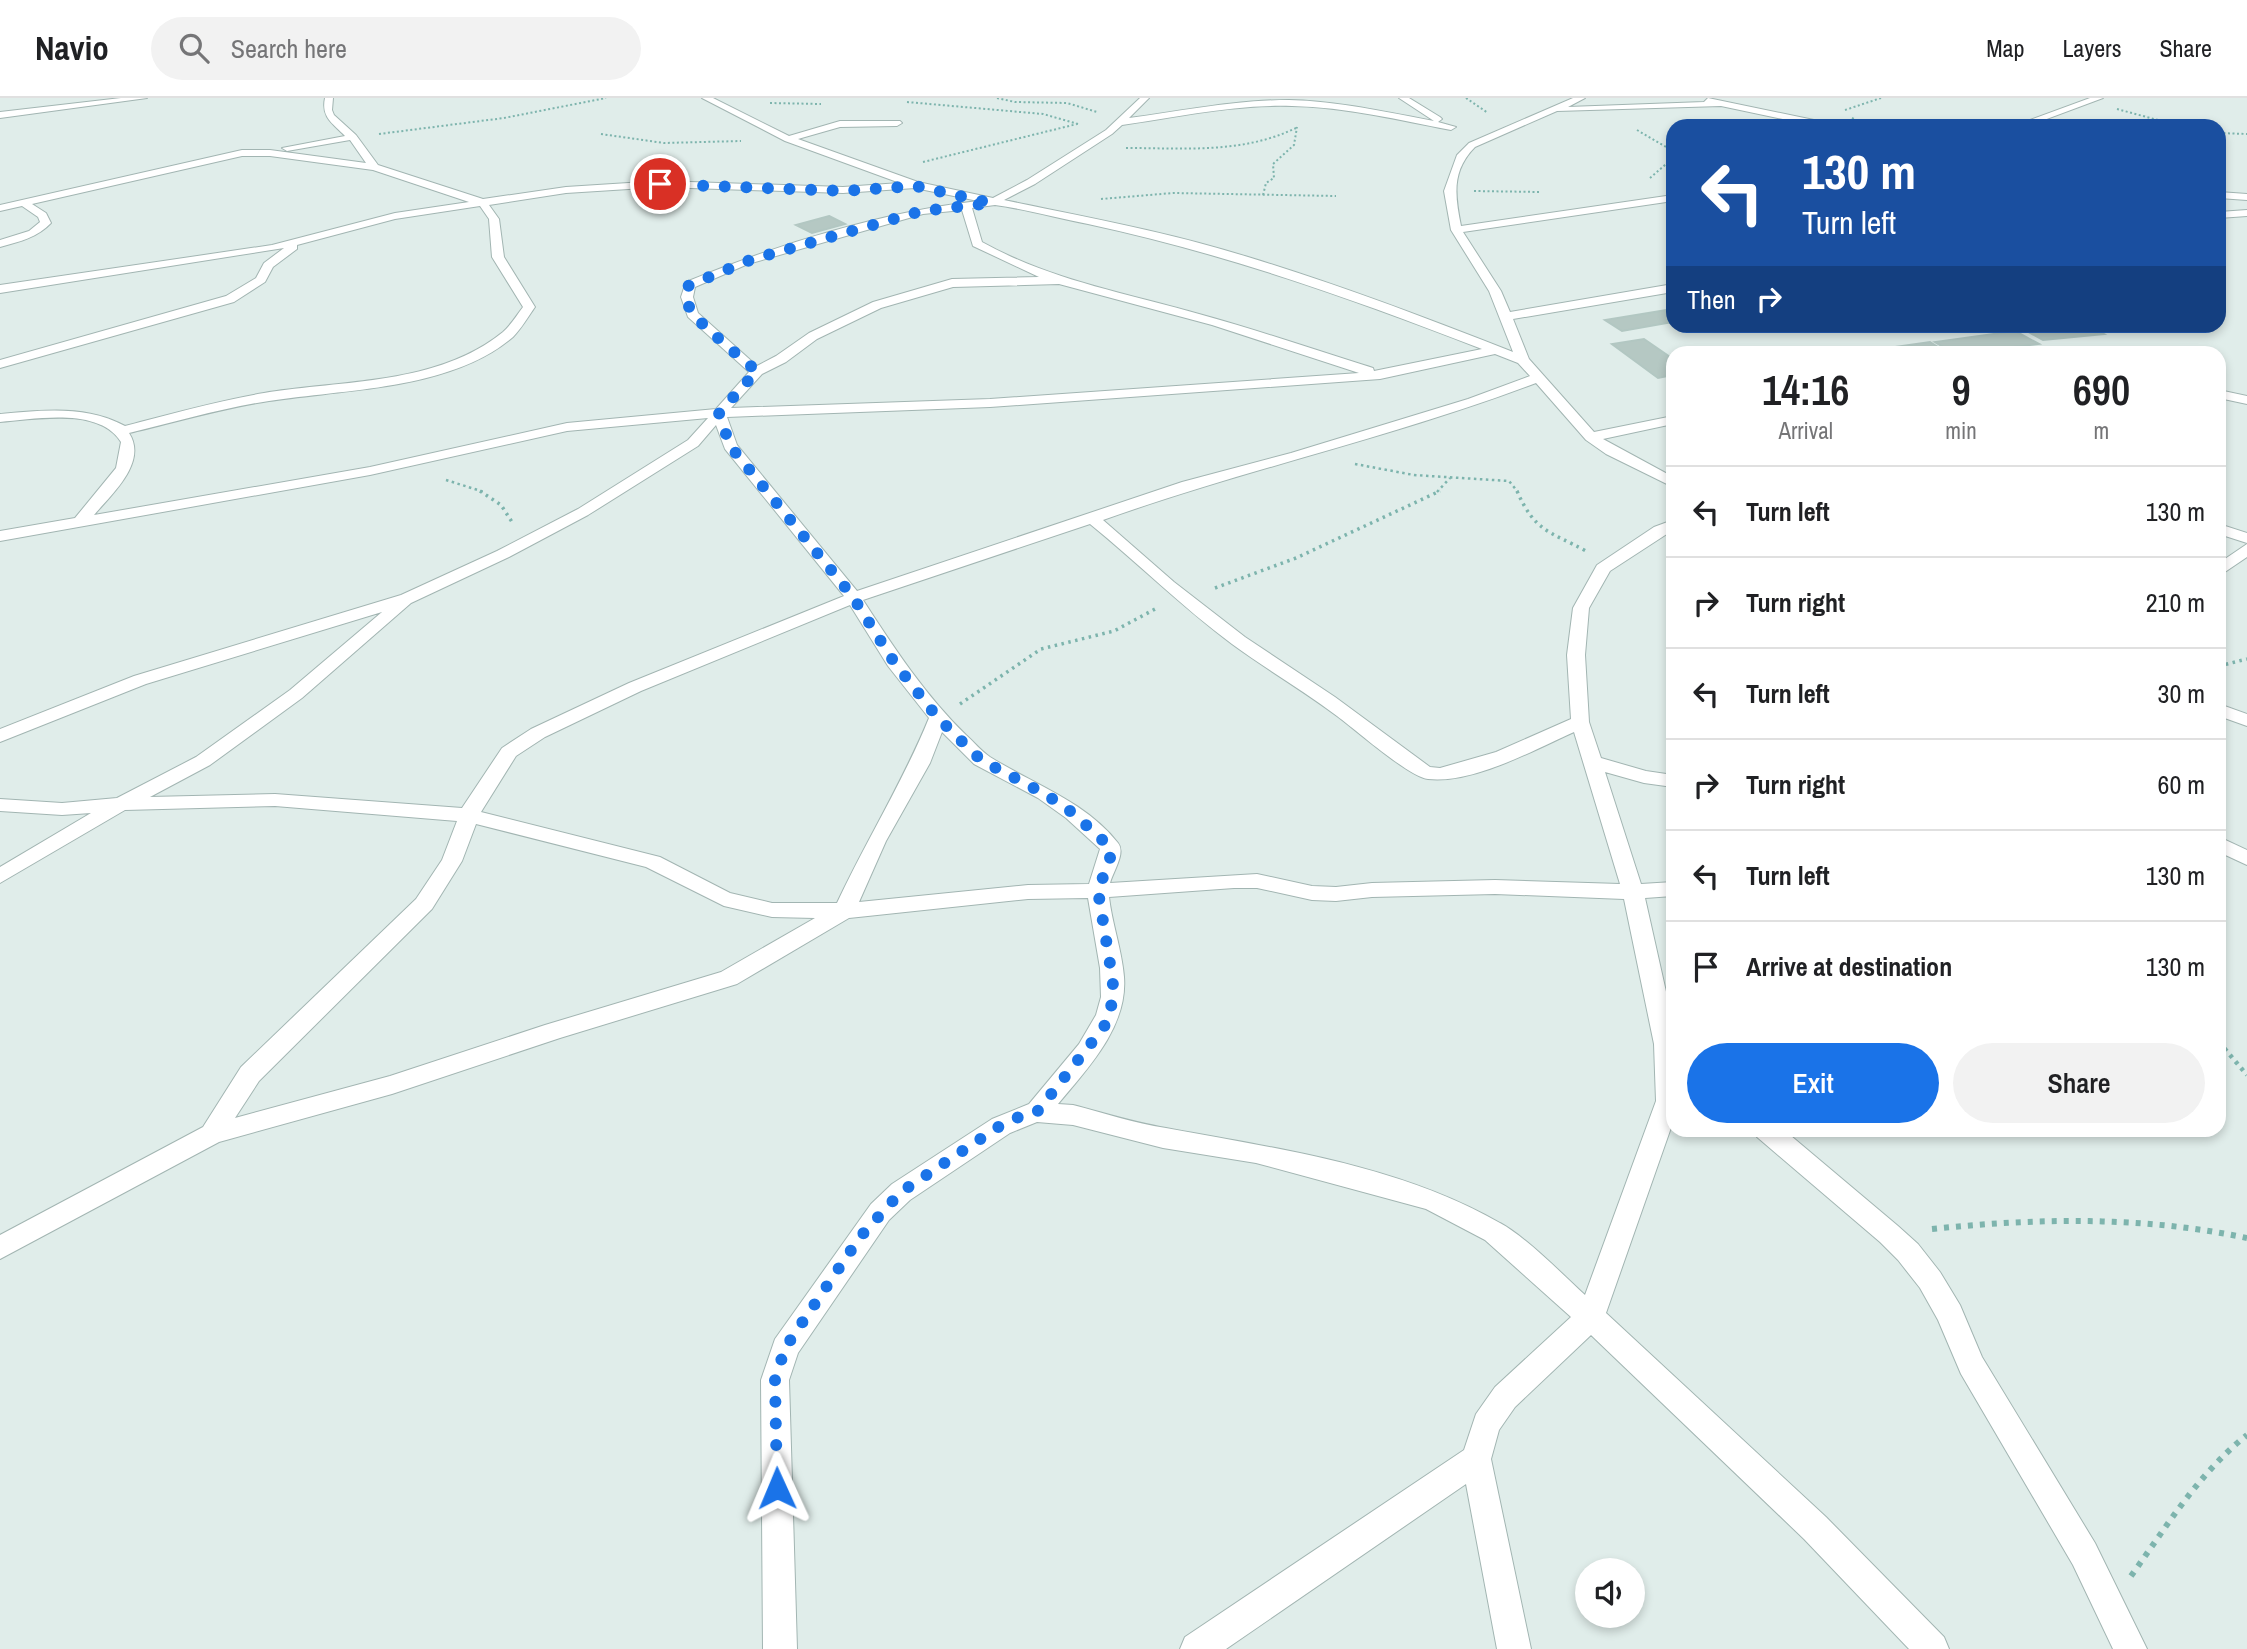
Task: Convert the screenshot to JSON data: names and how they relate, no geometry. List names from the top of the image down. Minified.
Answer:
{"page":{"header":"Navio","search":"Search here","nav":["Map","Layers","Share"],"turn":["130 m","Turn left"],"then":"Then","eta":["14:16","Arrival","9","min","690","m"],"list":[{"name":"Turn left","value":"130 m"},{"name":"Turn right","value":"210 m"},{"name":"Turn left","value":"30 m"},{"name":"Turn right","value":"60 m"},{"name":"Turn left","value":"130 m"},{"name":"Arrive at destination","value":"130 m"}],"buttons":["Exit","Share"]}}
